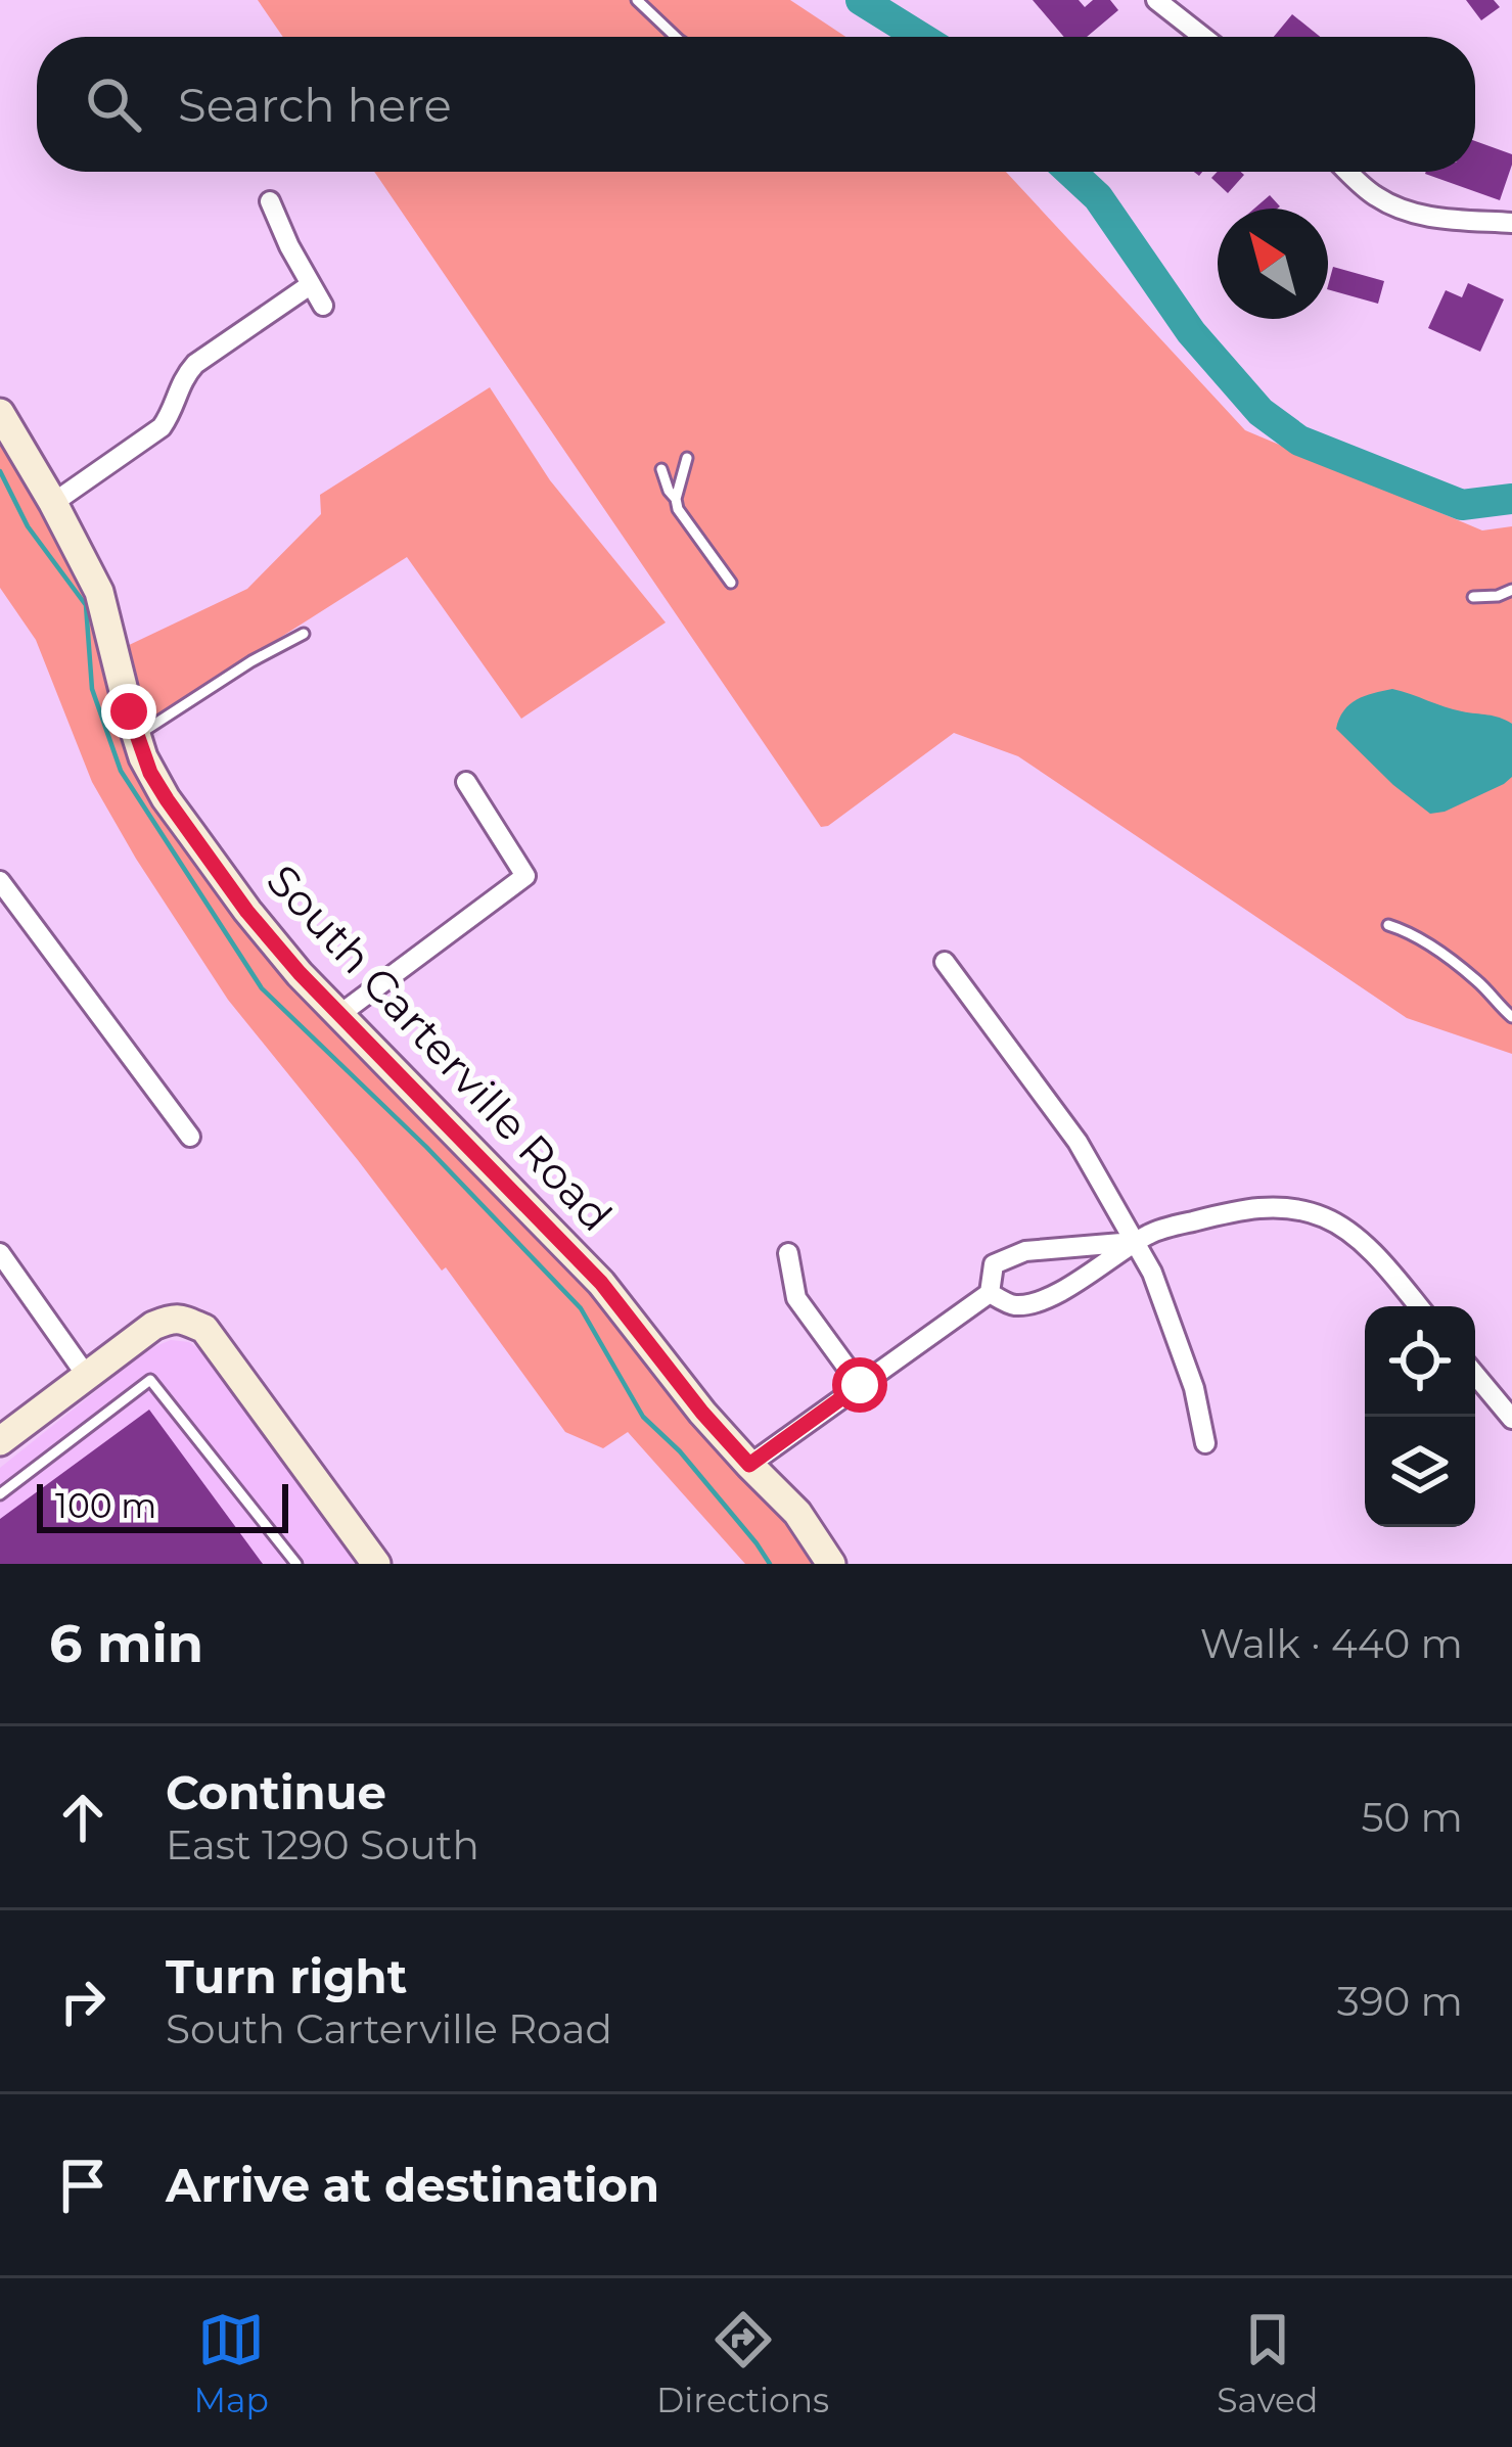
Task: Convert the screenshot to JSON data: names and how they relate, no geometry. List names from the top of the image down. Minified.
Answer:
{"streets":{"street":["South Carterville Road"]},"scale_bar":"100 m","north":"top left","page":{"search":"Search here","scale":"100 m","heading":["6 min","Walk · 440 m"],"list":[["Continue","East 1290 South","50 m"],["Turn right","South Carterville Road","390 m"],"Arrive at destination"],"nav":["Map","Directions","Saved"]}}
